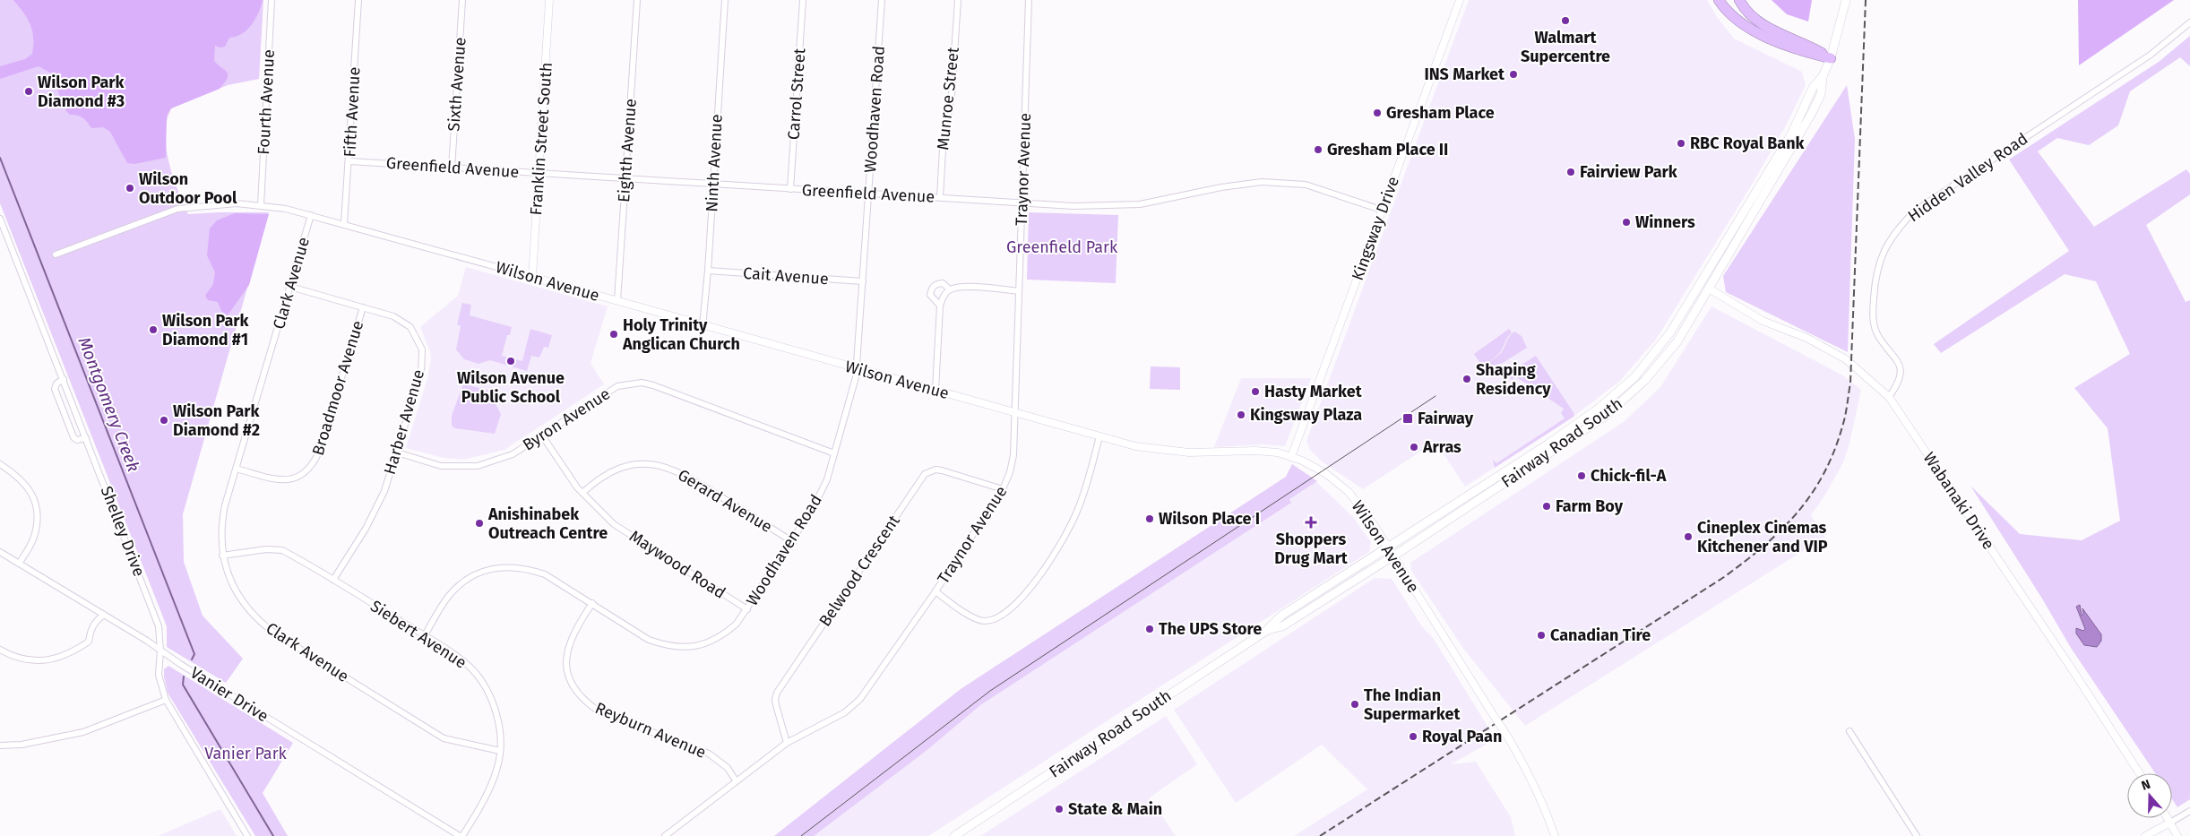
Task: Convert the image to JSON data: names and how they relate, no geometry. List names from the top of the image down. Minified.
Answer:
{"streets":{"main road":["Fairway Road South"],"street":["Sixth Avenue","Carrol Street","Munroe Street","Fourth Avenue","Woodhaven Road","Fifth Avenue","Franklin Street South","Eighth Avenue","Ninth Avenue","Greenfield Avenue","Traynor Avenue","Hidden Valley Road","Kingsway Drive","Cait Avenue","Wilson Avenue","Clark Avenue","Broadmoor Avenue","Byron Avenue","Harber Avenue","Gerard Avenue","Wabanaki Drive","Shelley Drive","Maywood Road","Belwood Crescent","Siebert Avenue","Vanier Drive","Reyburn Avenue"]},"crossings":[["Sixth Avenue","Greenfield Avenue"],["Carrol Street","Greenfield Avenue"],["Munroe Street","Greenfield Avenue"],["Fourth Avenue","Wilson Avenue"],["Woodhaven Road","Greenfield Avenue"],["Woodhaven Road","Cait Avenue"],["Woodhaven Road","Wilson Avenue"],["Woodhaven Road","Byron Avenue"],["Woodhaven Road","Gerard Avenue"],["Woodhaven Road","Maywood Road"],["Woodhaven Road","Siebert Avenue"],["Woodhaven Road","Reyburn Avenue"],["Fifth Avenue","Greenfield Avenue"],["Fifth Avenue","Wilson Avenue"],["Franklin Street South","Greenfield Avenue"],["Franklin Street South","Wilson Avenue"],["Eighth Avenue","Greenfield Avenue"],["Eighth Avenue","Wilson Avenue"],["Ninth Avenue","Greenfield Avenue"],["Ninth Avenue","Cait Avenue"],["Ninth Avenue","Wilson Avenue"],["Greenfield Avenue","Traynor Avenue"],["Greenfield Avenue","Kingsway Drive"],["Traynor Avenue","Wilson Avenue"],["Traynor Avenue","Belwood Crescent"],["Traynor Avenue","Reyburn Avenue"],["Hidden Valley Road","Wabanaki Drive"],["Kingsway Drive","Wilson Avenue"],["Wilson Avenue","Clark Avenue"],["Wilson Avenue","Fairway Road South"],["Clark Avenue","Broadmoor Avenue"],["Clark Avenue","Harber Avenue"],["Clark Avenue","Siebert Avenue"],["Broadmoor Avenue","Harber Avenue"],["Byron Avenue","Harber Avenue"],["Byron Avenue","Maywood Road"],["Harber Avenue","Siebert Avenue"],["Fairway Road South","Wabanaki Drive"],["Gerard Avenue","Maywood Road"],["Shelley Drive","Vanier Drive"],["Siebert Avenue","Vanier Drive"]],"water":["Montgomery Creek"],"parks":["Greenfield Park","Vanier Park"],"places":{"other":["Walmart Supercentre","INS Market","Wilson Park Diamond #3","Gresham Place","RBC Royal Bank","Gresham Place II","Fairview Park","Wilson Outdoor Pool","Winners","Wilson Park Diamond #1","Holy Trinity Anglican Church","Wilson Avenue Public School","Shaping Residency","Hasty Market","Kingsway Plaza","Wilson Park Diamond #2","Arras","Chick-fil-A","Farm Boy","Wilson Place I","Anishinabek Outreach Centre","Cineplex Cinemas Kitchener and VIP","The UPS Store","Canadian Tire","The Indian Supermarket","Royal Paan","State & Main"],"transit":["Fairway"],"health":["Shoppers Drug Mart"]},"north":"top"}
